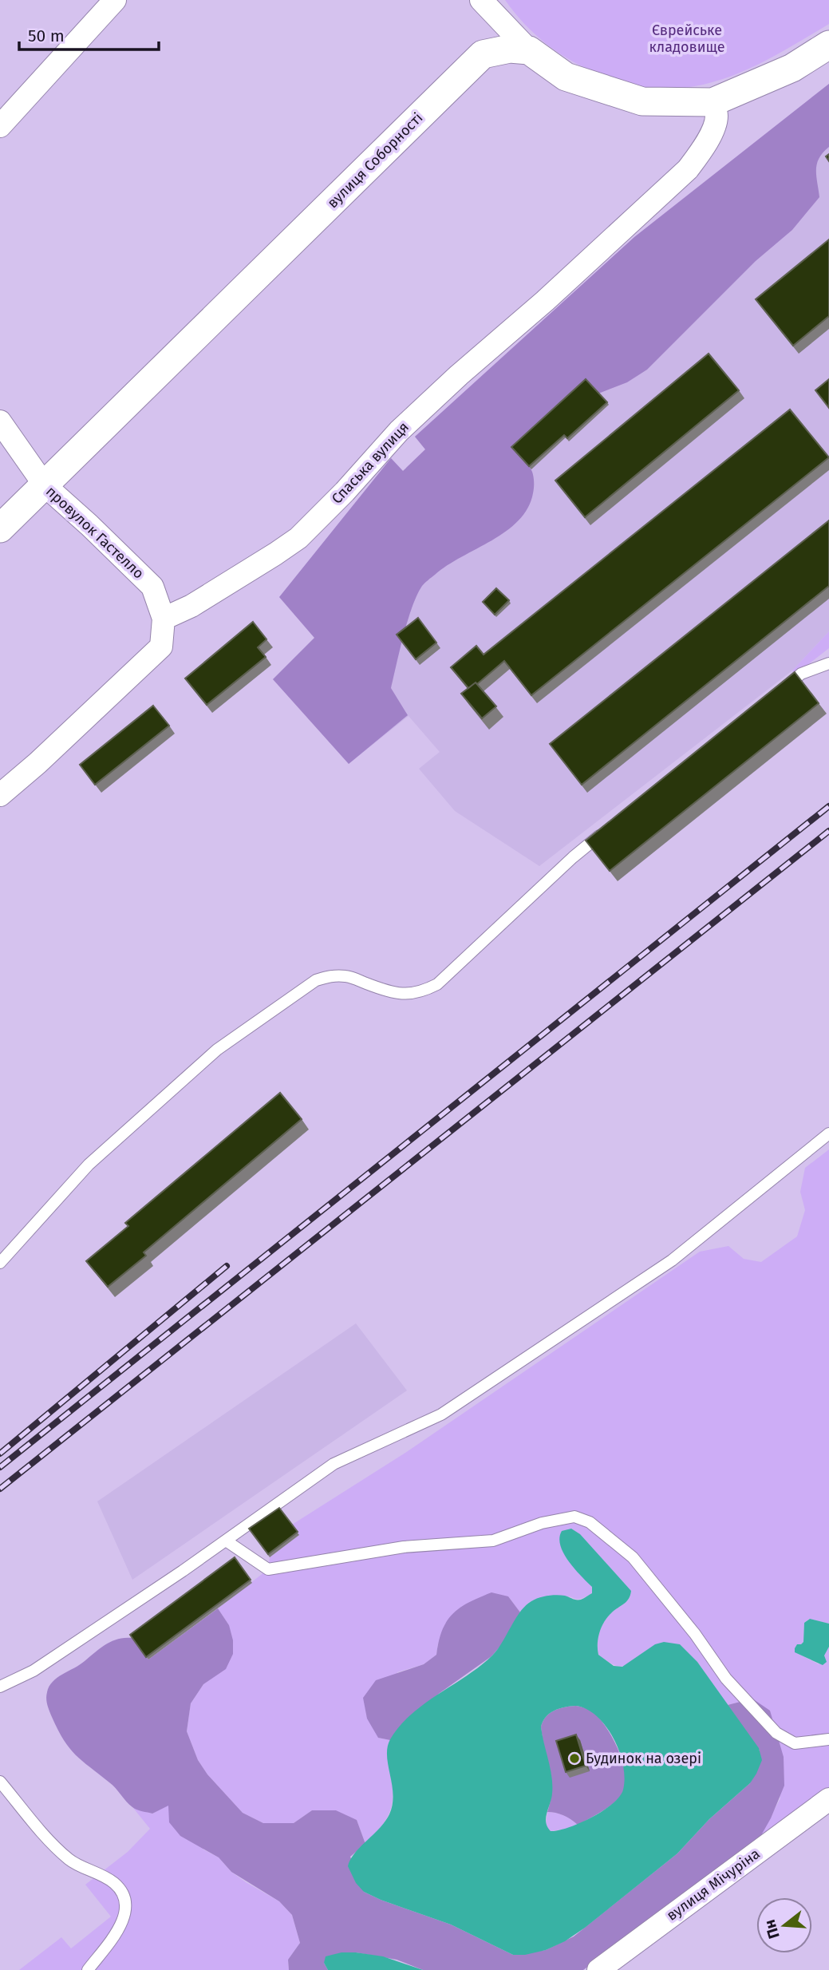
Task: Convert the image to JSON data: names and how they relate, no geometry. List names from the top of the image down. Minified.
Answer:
{"streets":{"street":["вулиця Соборності","Спаська вулиця","провулок Гастелло","вулиця Мічуріна"]},"crossings":[["вулиця Соборності","провулок Гастелло"],["Спаська вулиця","провулок Гастелло"]],"parks":["Єврейське кладовище"],"places":["Будинок на озері"],"scale_bar":"50 m","north":"left"}
